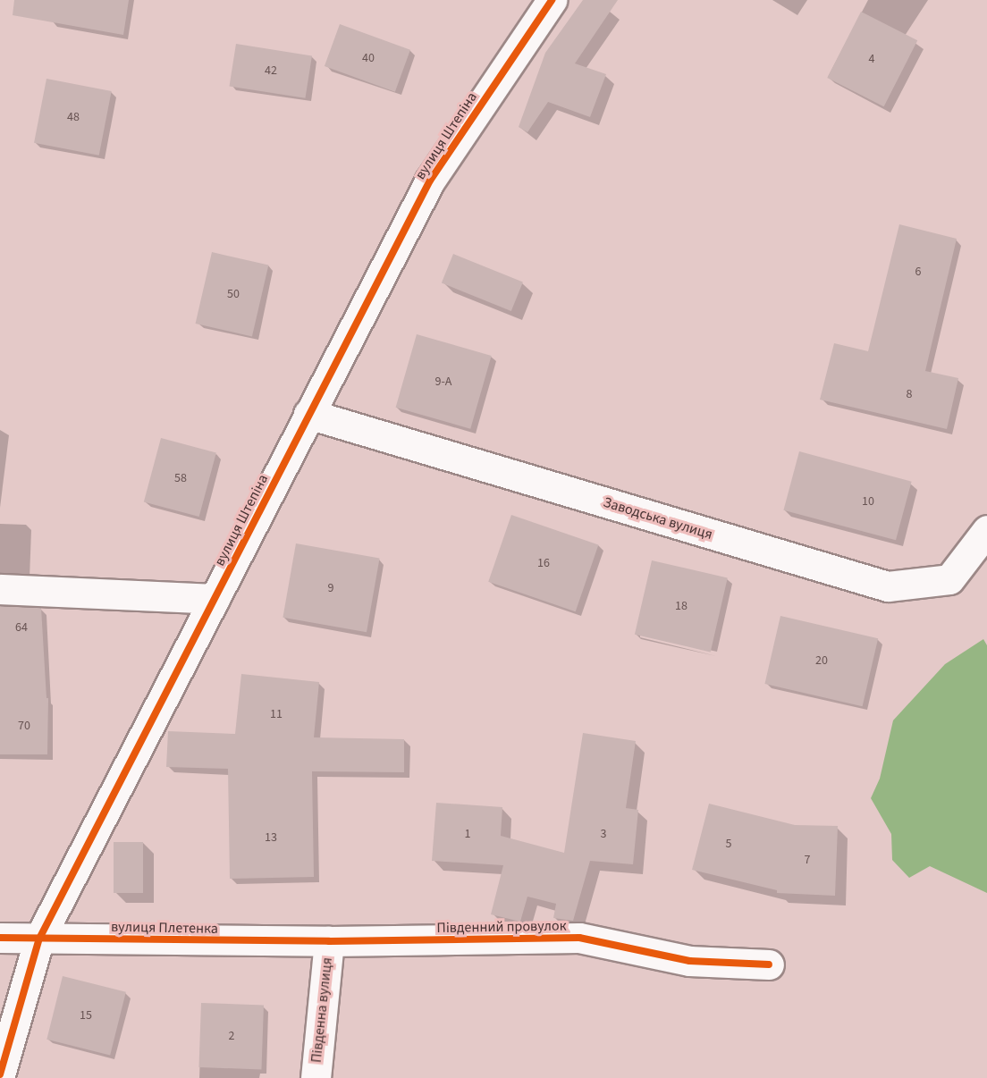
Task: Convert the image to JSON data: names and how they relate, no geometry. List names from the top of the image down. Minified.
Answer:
{"streets":{"street":["вулиця Штепіна","Заводська вулиця","Південний провулок","вулиця Плетенка","Південна вулиця"]},"crossings":[["вулиця Штепіна","Заводська вулиця"],["вулиця Штепіна","вулиця Плетенка"],["Південний провулок","вулиця Плетенка"],["Південний провулок","Південна вулиця"],["вулиця Плетенка","Південна вулиця"]],"house_numbers":["40","4","42","48","6","50","9-А","8","58","10","16","9","18","64","20","11","70","1","3","13","5","7","15","2"]}
